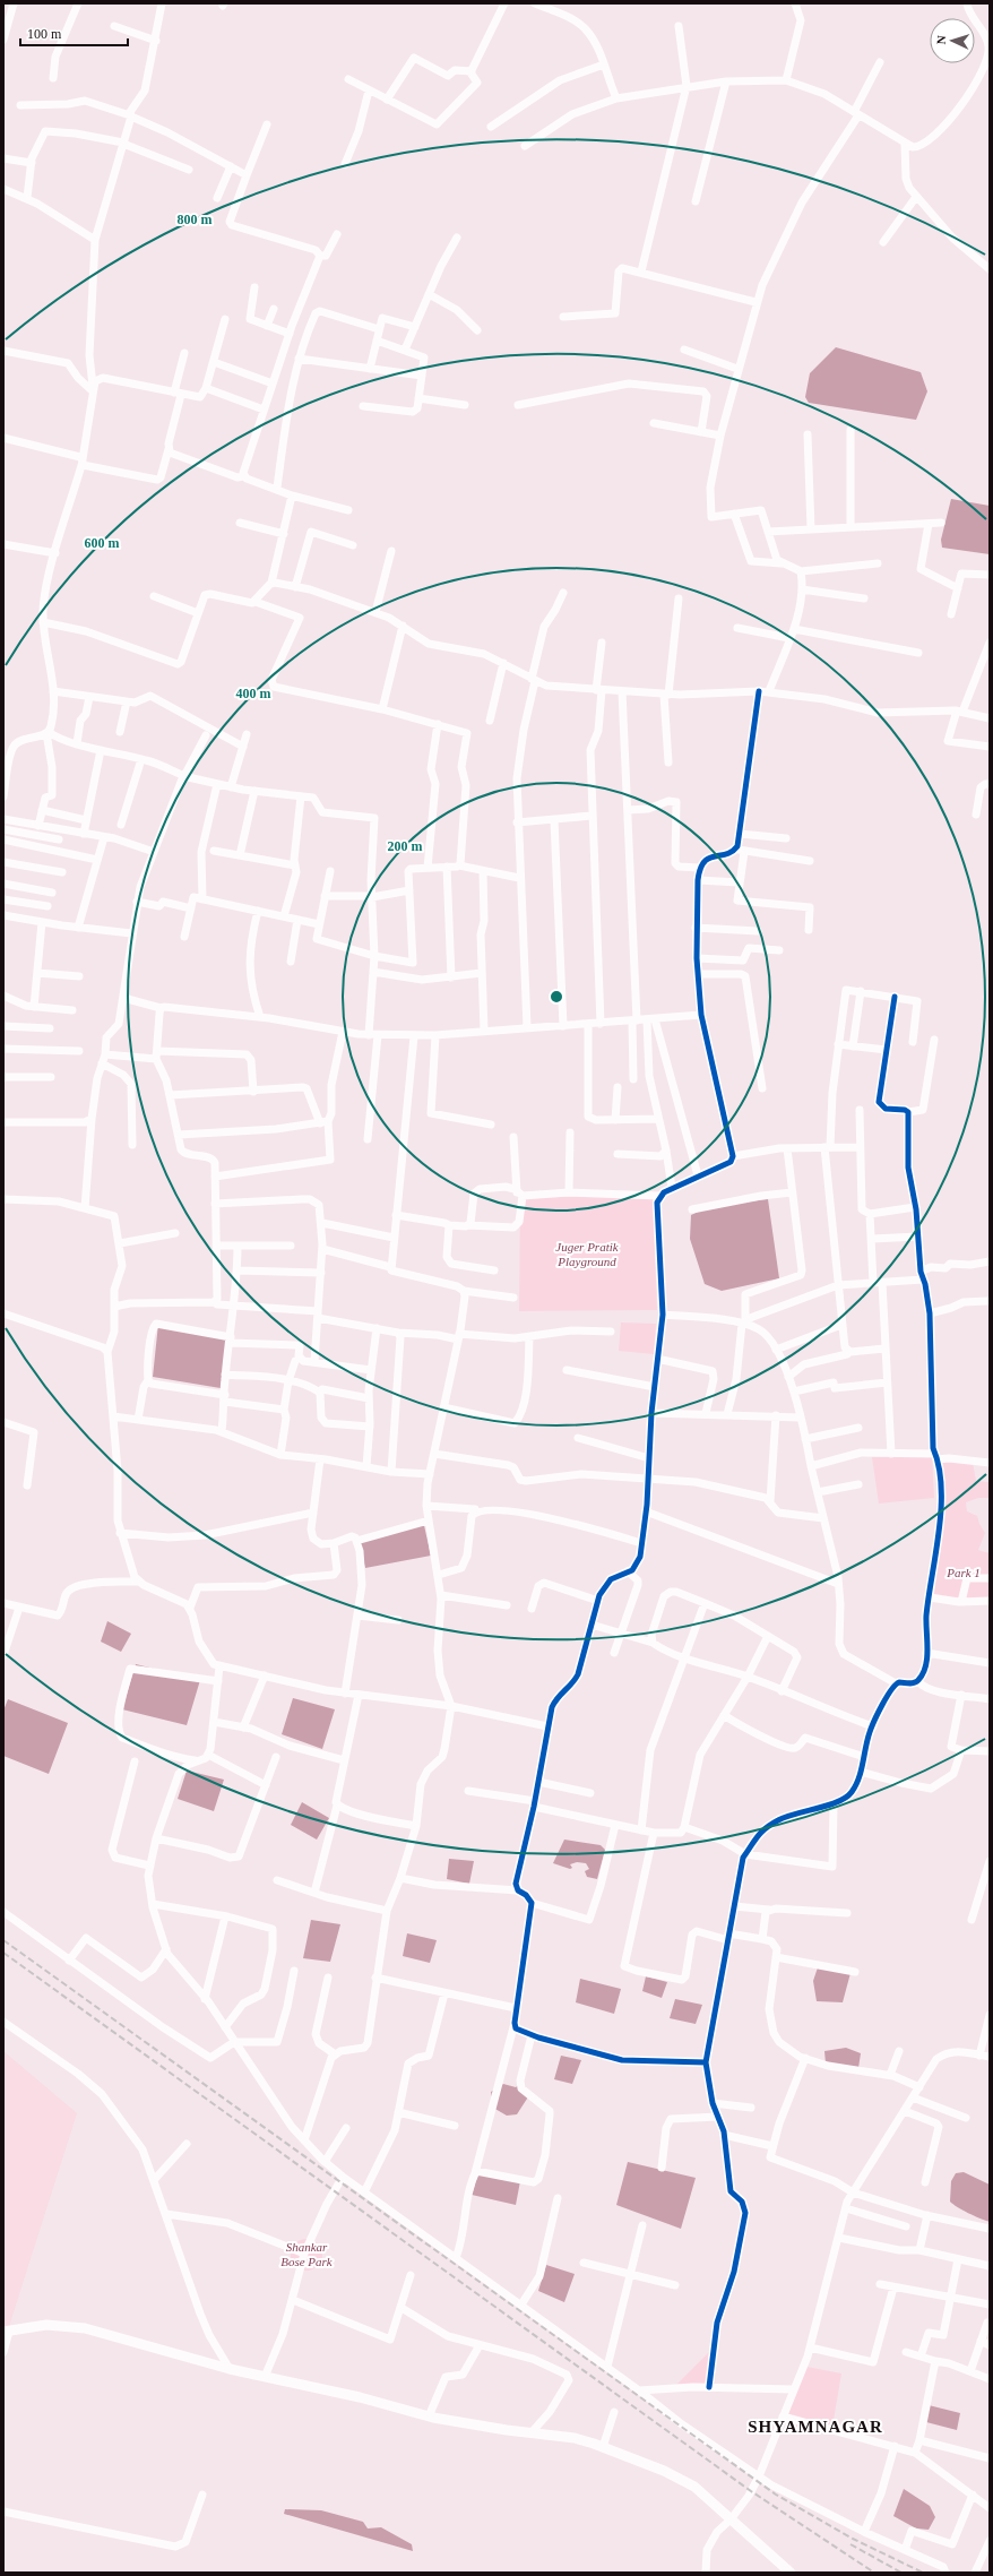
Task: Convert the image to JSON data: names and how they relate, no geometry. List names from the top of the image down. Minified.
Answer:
{"districts":["SHYAMNAGAR"],"parks":["Juger Pratik Playground","Park 1","Shankar Bose Park"],"scale_bar":"100 m","north":"left","rings":["800 m","600 m","400 m","200 m"]}
